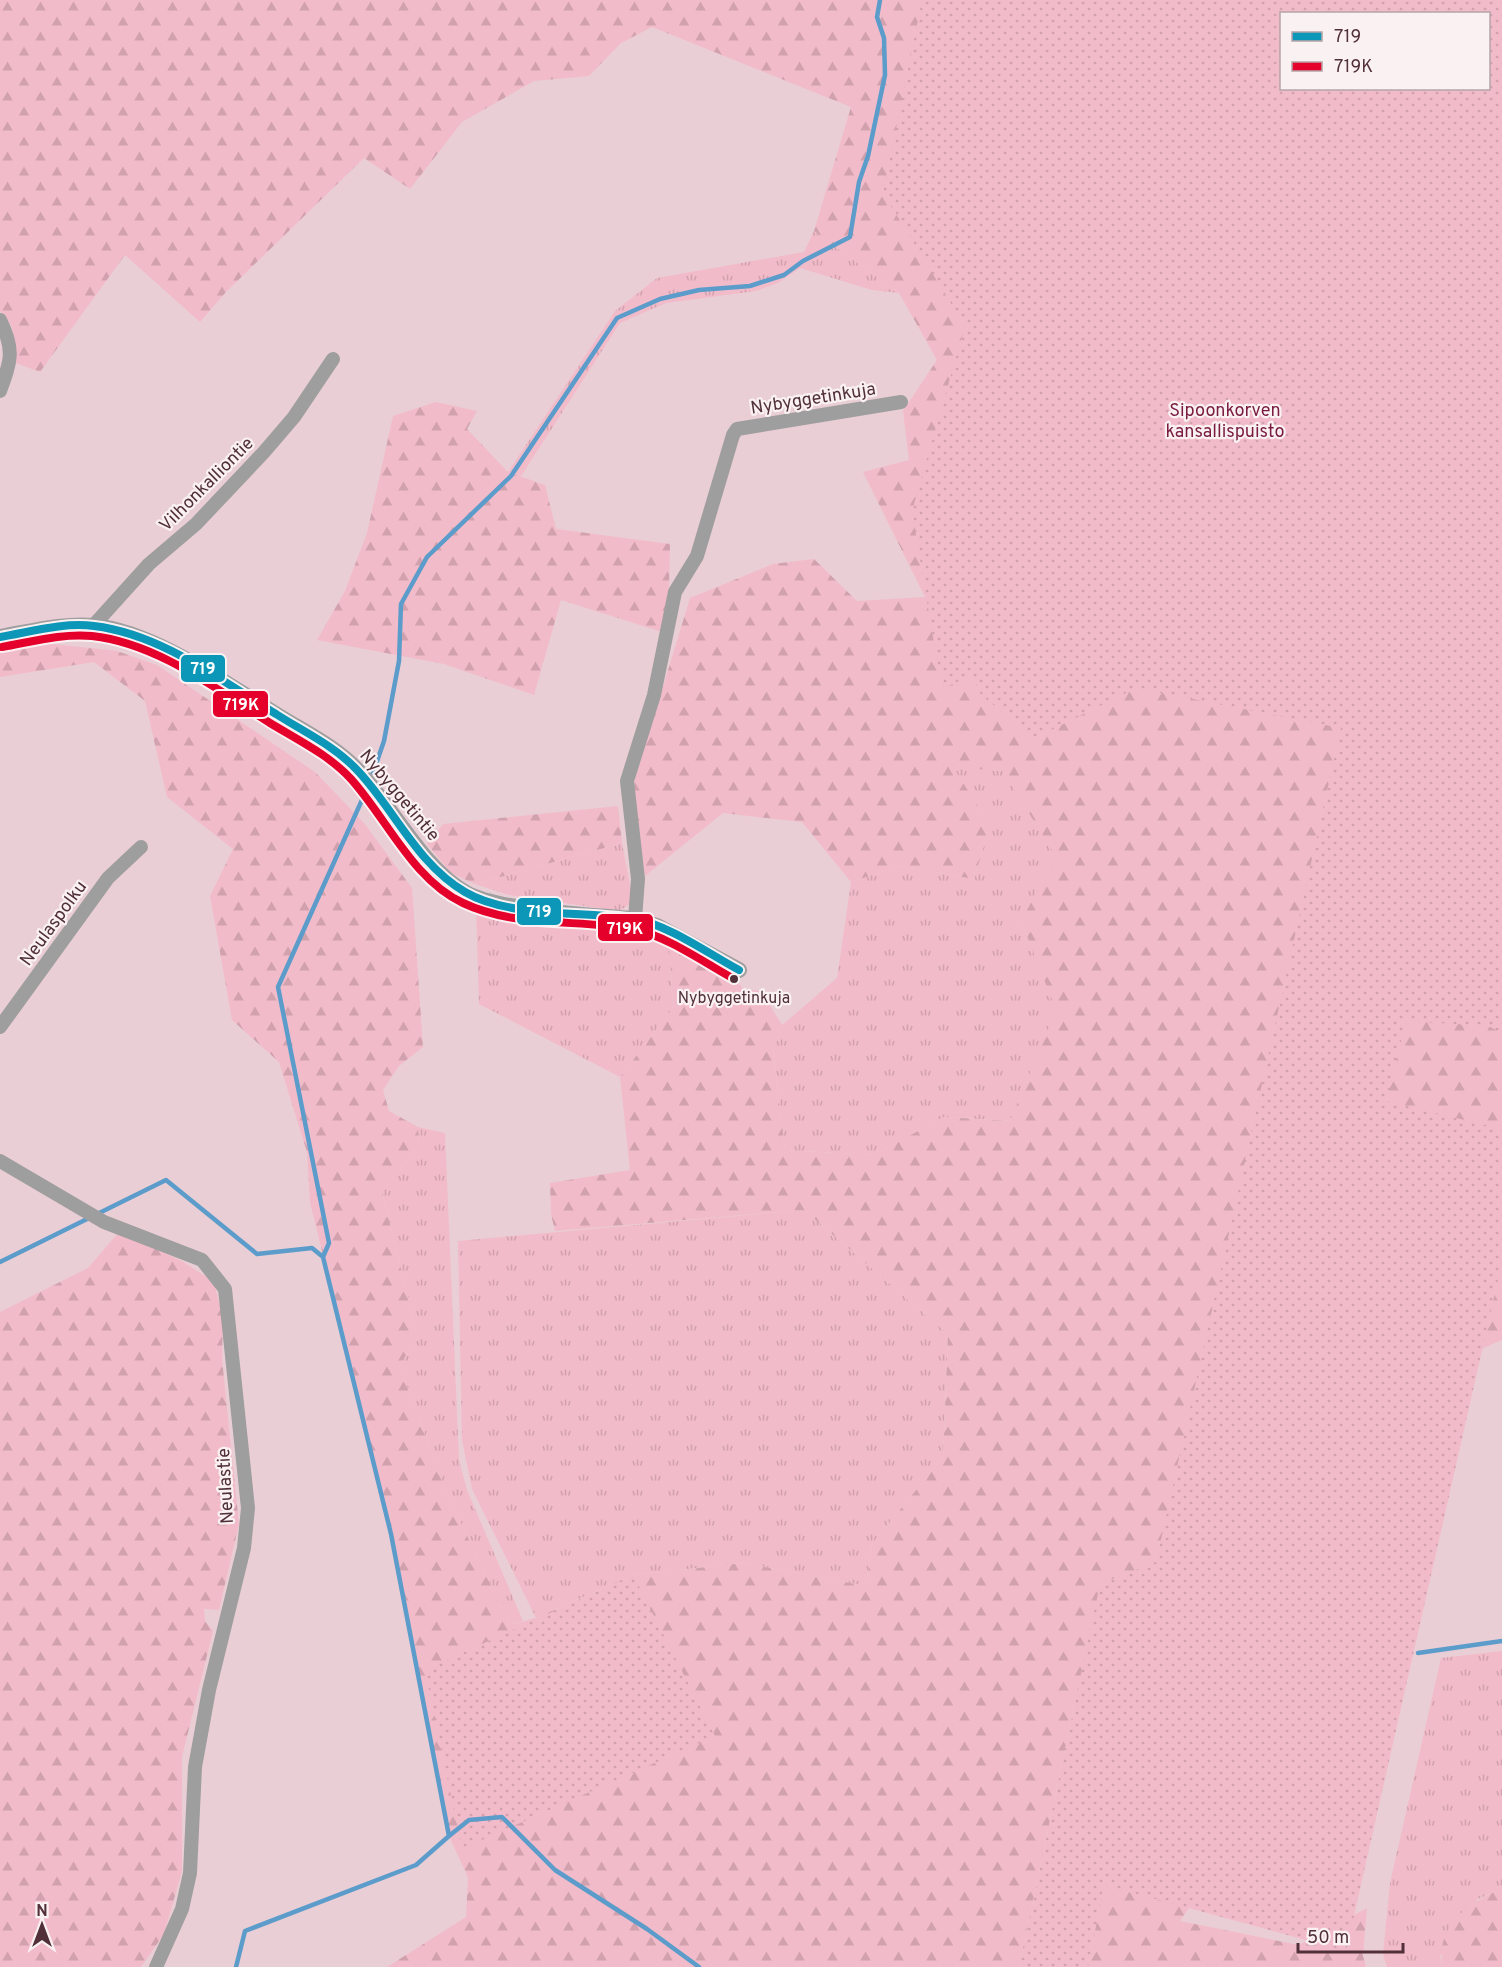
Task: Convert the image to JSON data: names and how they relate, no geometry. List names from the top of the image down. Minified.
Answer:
{"streets":{"street":["Nybyggetinkuja","Vilhonkalliontie","Nybyggetintie","Neulaspolku","Neulastie"]},"crossings":[["Nybyggetinkuja","Nybyggetintie"],["Vilhonkalliontie","Nybyggetintie"]],"parks":["Sipoonkorven kansallispuisto"],"places":["Nybyggetinkuja"],"lines":["transit line 719","transit line 719K"],"legend":["719","719K"],"scale_bar":"50 m","north":"top"}
